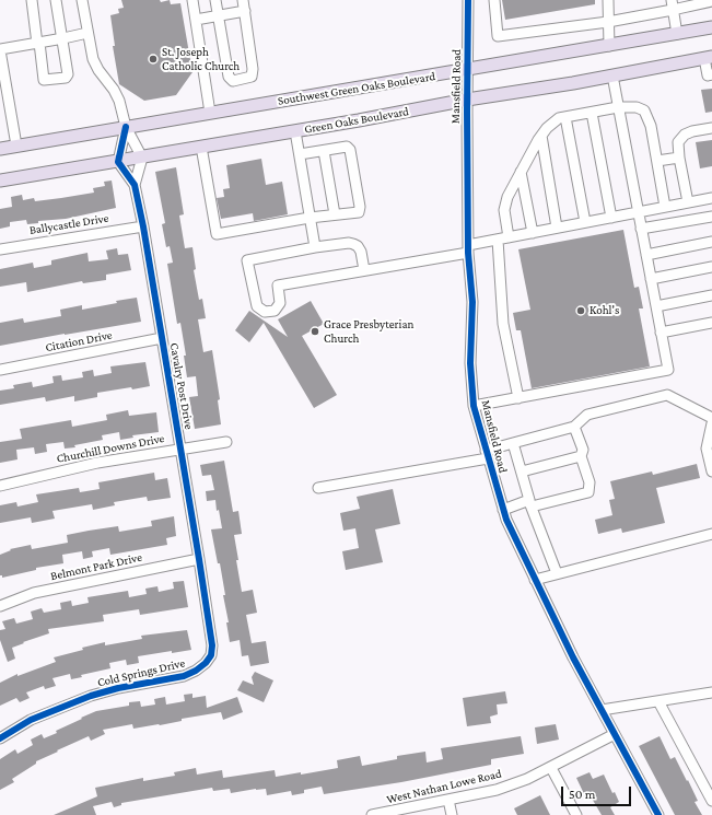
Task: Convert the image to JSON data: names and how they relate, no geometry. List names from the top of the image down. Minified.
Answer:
{"streets":{"main road":["Southwest Green Oaks Boulevard","Green Oaks Boulevard"],"street":["Mansfield Road","Ballycastle Drive","Citation Drive","Cavalry Post Drive","Churchill Downs Drive","Belmont Park Drive","Cold Springs Drive","West Nathan Lowe Road"]},"crossings":[["Mansfield Road","Southwest Green Oaks Boulevard"],["Mansfield Road","Green Oaks Boulevard"],["Mansfield Road","West Nathan Lowe Road"],["Green Oaks Boulevard","Cavalry Post Drive"],["Ballycastle Drive","Cavalry Post Drive"],["Citation Drive","Cavalry Post Drive"],["Cavalry Post Drive","Churchill Downs Drive"],["Cavalry Post Drive","Belmont Park Drive"],["Cavalry Post Drive","Cold Springs Drive"]],"places":["St. Joseph Catholic Church","Kohl's","Grace Presbyterian Church"],"scale_bar":"50 m"}
